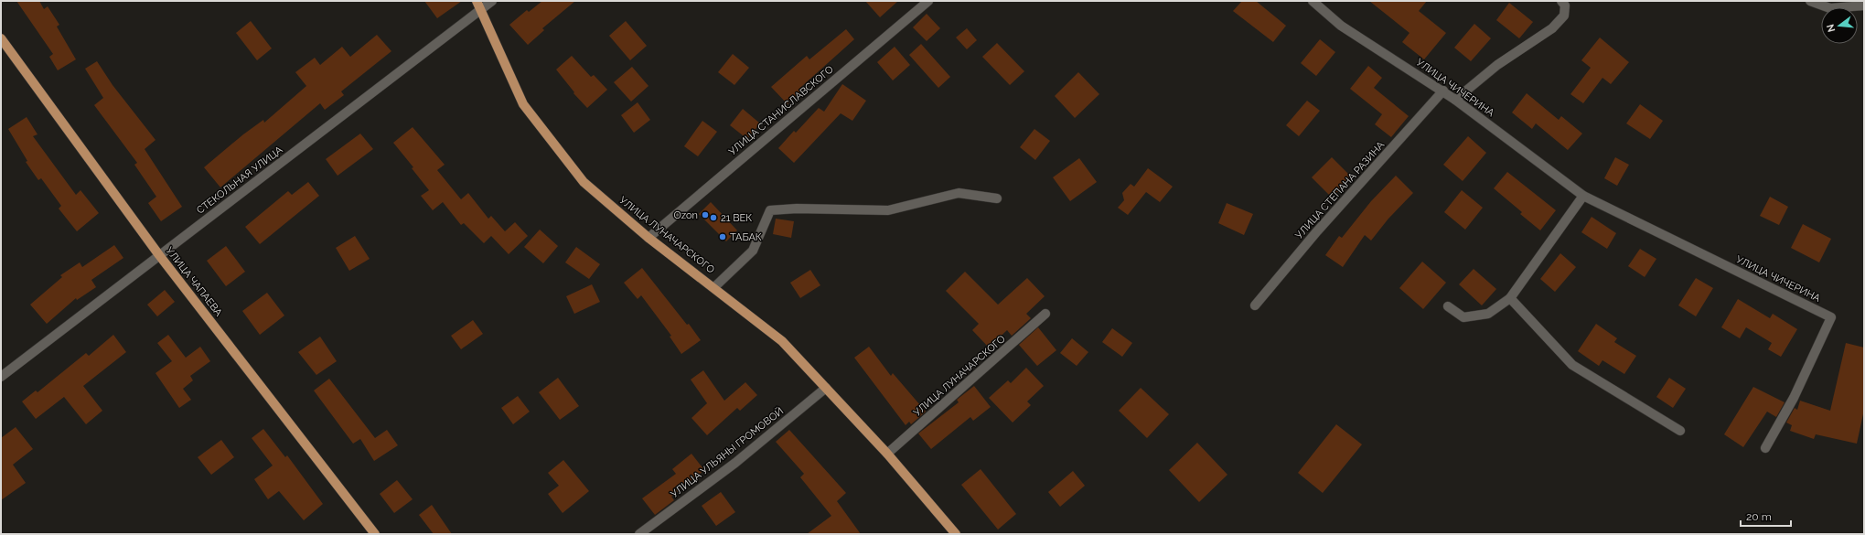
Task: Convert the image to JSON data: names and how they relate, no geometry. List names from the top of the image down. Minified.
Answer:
{"streets":{"main road":["УЛИЦА ЛУНАЧАРСКОГО","УЛИЦА ЧАПАЕВА"],"street":["УЛИЦА ЧИЧЕРИНА","УЛИЦА СТАНИСЛАВСКОГО","СТЕКОЛЬНАЯ УЛИЦА","УЛИЦА СТЕПАНА РАЗИНА","УЛИЦА УЛЬЯНЫ ГРОМОВОЙ"]},"crossings":[["УЛИЦА ЧИЧЕРИНА","УЛИЦА СТЕПАНА РАЗИНА"],["УЛИЦА СТАНИСЛАВСКОГО","УЛИЦА ЛУНАЧАРСКОГО"],["СТЕКОЛЬНАЯ УЛИЦА","УЛИЦА ЛУНАЧАРСКОГО"],["СТЕКОЛЬНАЯ УЛИЦА","УЛИЦА ЧАПАЕВА"],["УЛИЦА ЛУНАЧАРСКОГО","УЛИЦА УЛЬЯНЫ ГРОМОВОЙ"]],"places":["Ozon","21 ВЕК","ТАБАК"],"scale_bar":"20 m","north":"left"}
